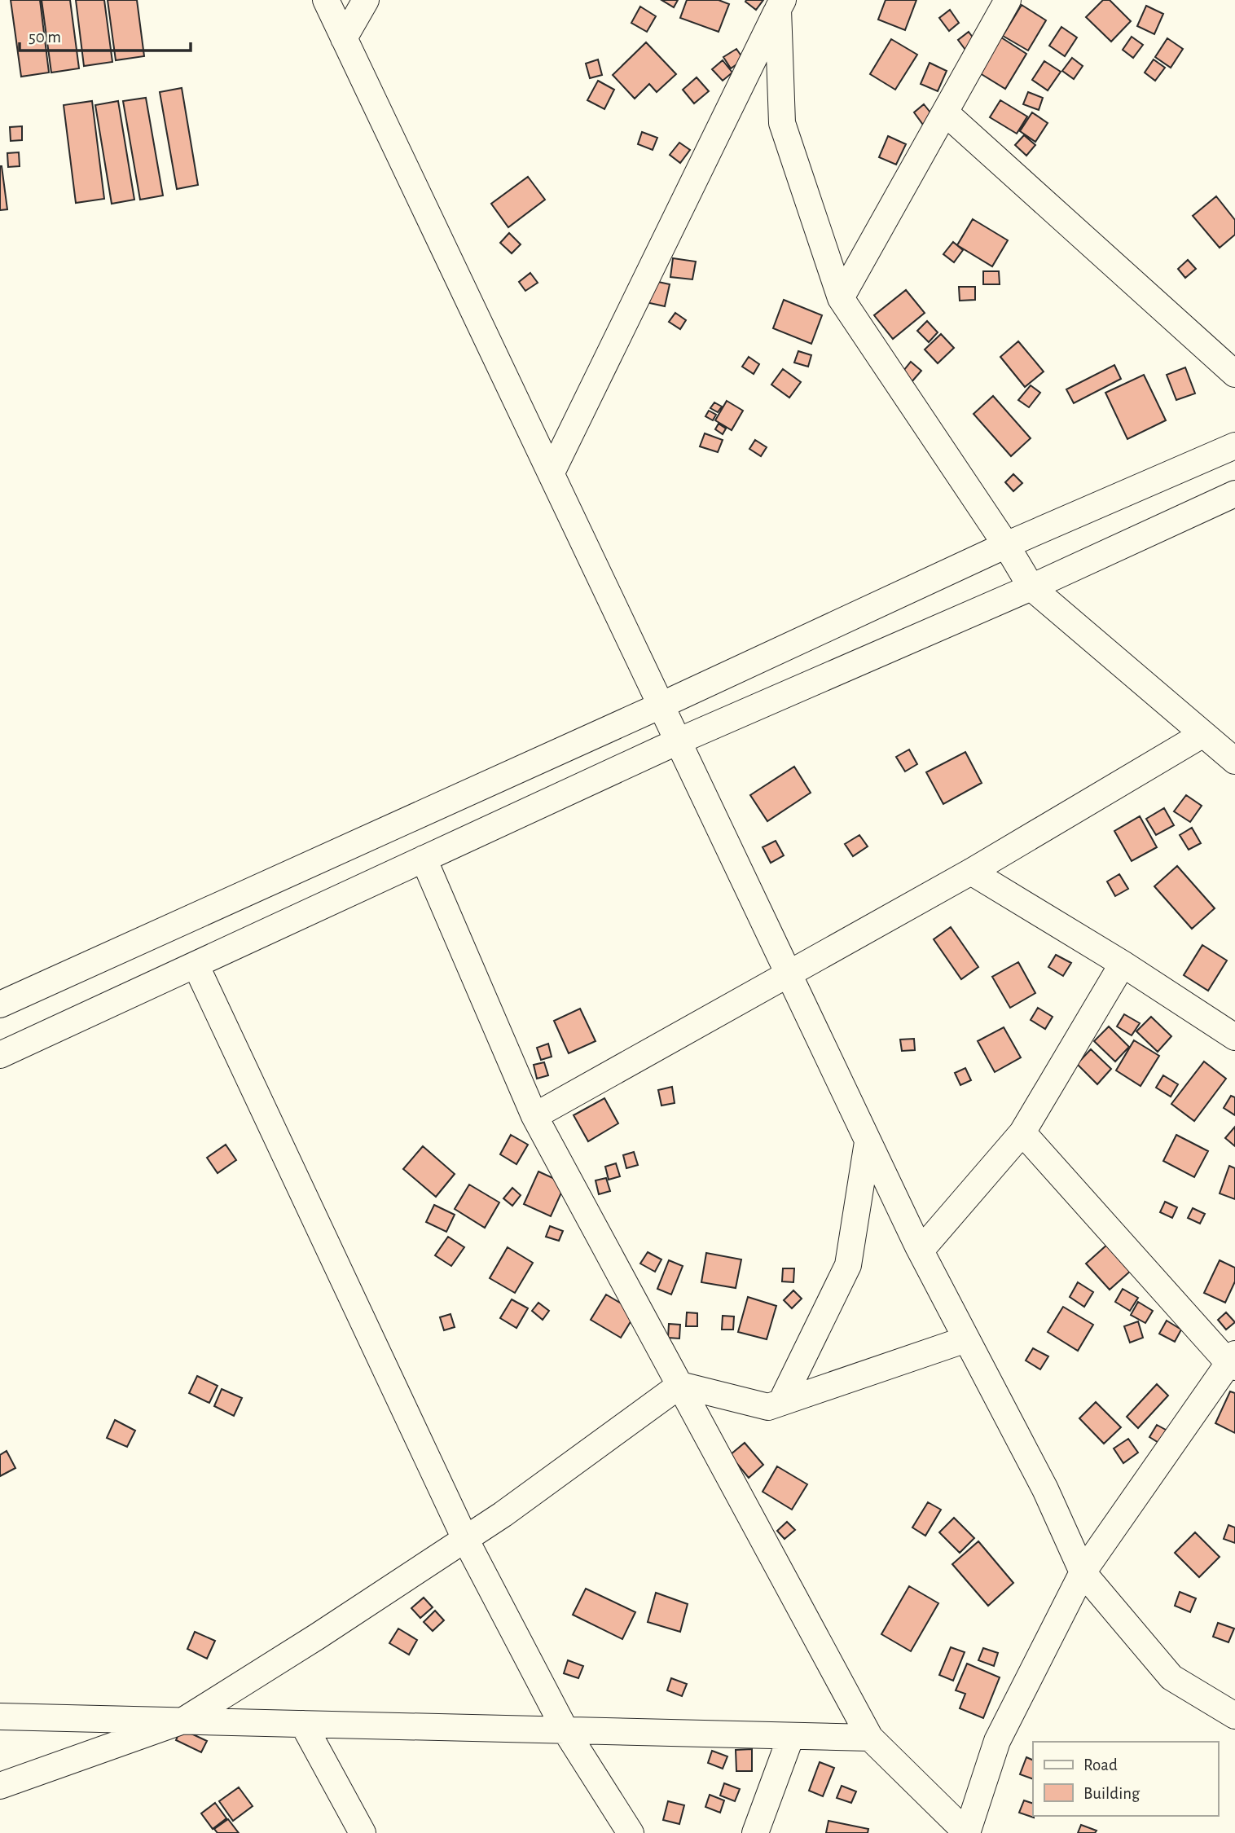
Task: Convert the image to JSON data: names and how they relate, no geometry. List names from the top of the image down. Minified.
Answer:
{"legend":["Road","Building"],"scale_bar":"50 m"}
